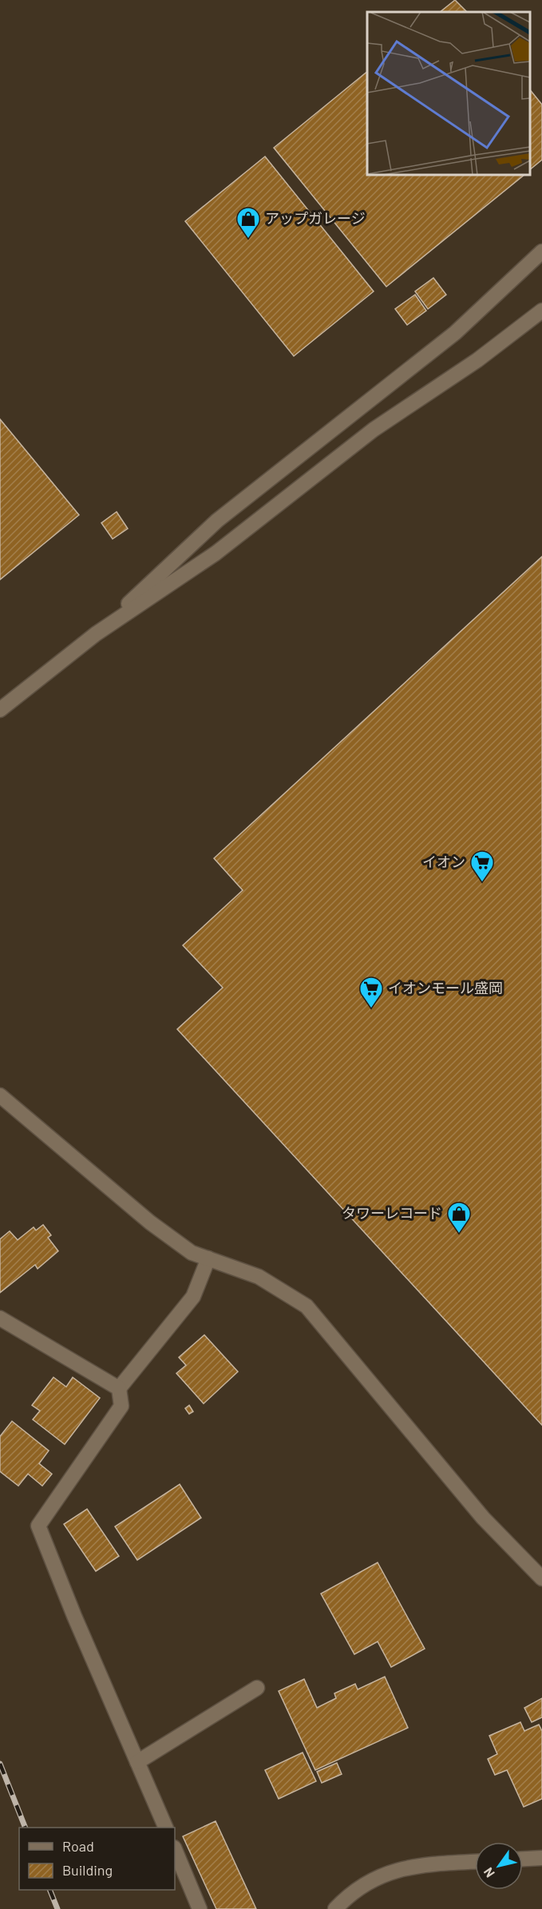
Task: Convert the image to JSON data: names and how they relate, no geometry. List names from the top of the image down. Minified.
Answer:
{"places":{"shop":["アップガレージ","タワーレコード"],"supermarket":["イオン","イオンモール盛岡"]},"legend":["Road","Building"],"north":"bottom left"}
